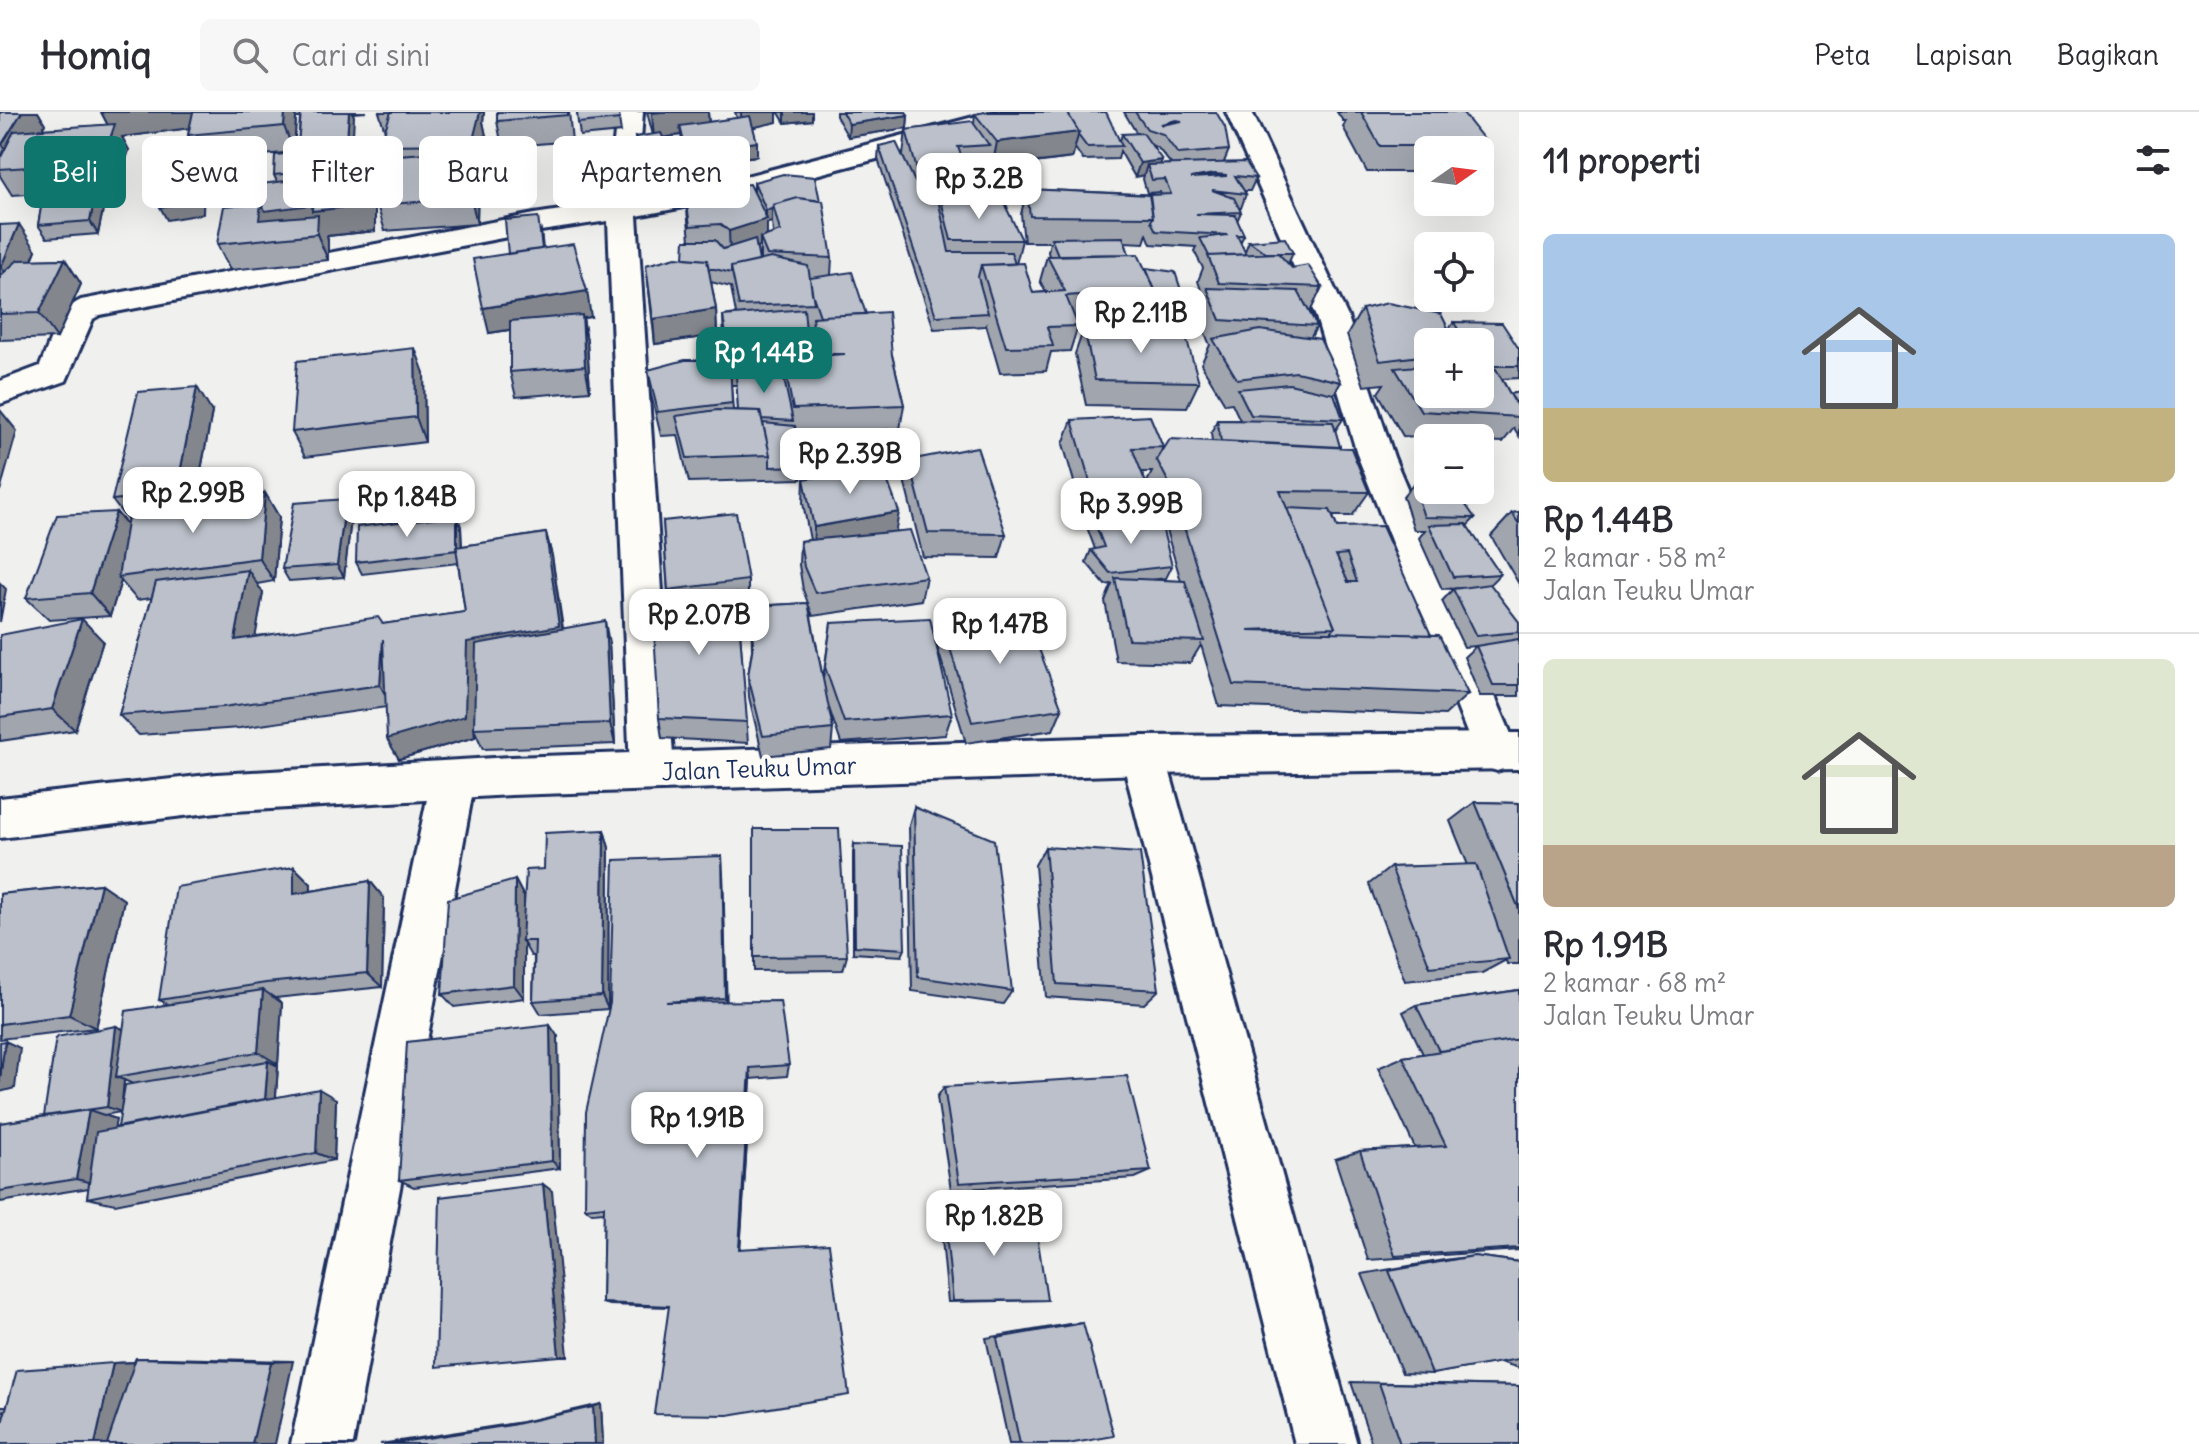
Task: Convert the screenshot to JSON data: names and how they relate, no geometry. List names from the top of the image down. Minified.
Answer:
{"streets":{"street":["Jalan Teuku Umar"]},"north":"right","page":{"header":"Homiq","search":"Cari di sini","nav":["Peta","Lapisan","Bagikan"],"heading":"11 properti","map_buttons":["+","−"],"chip":["Beli","Sewa","Filter","Baru","Apartemen"],"price":["Rp 3.2B","Rp 2.11B","Rp 1.44B","Rp 2.39B","Rp 2.99B","Rp 1.84B","Rp 3.99B","Rp 2.07B","Rp 1.47B","Rp 1.91B","Rp 1.82B"],"list":[{"name":"Rp 1.44B","note":"2 kamar · 58 m² · Jalan Teuku Umar"},{"name":"Rp 1.91B","note":"2 kamar · 68 m² · Jalan Teuku Umar"}]}}
